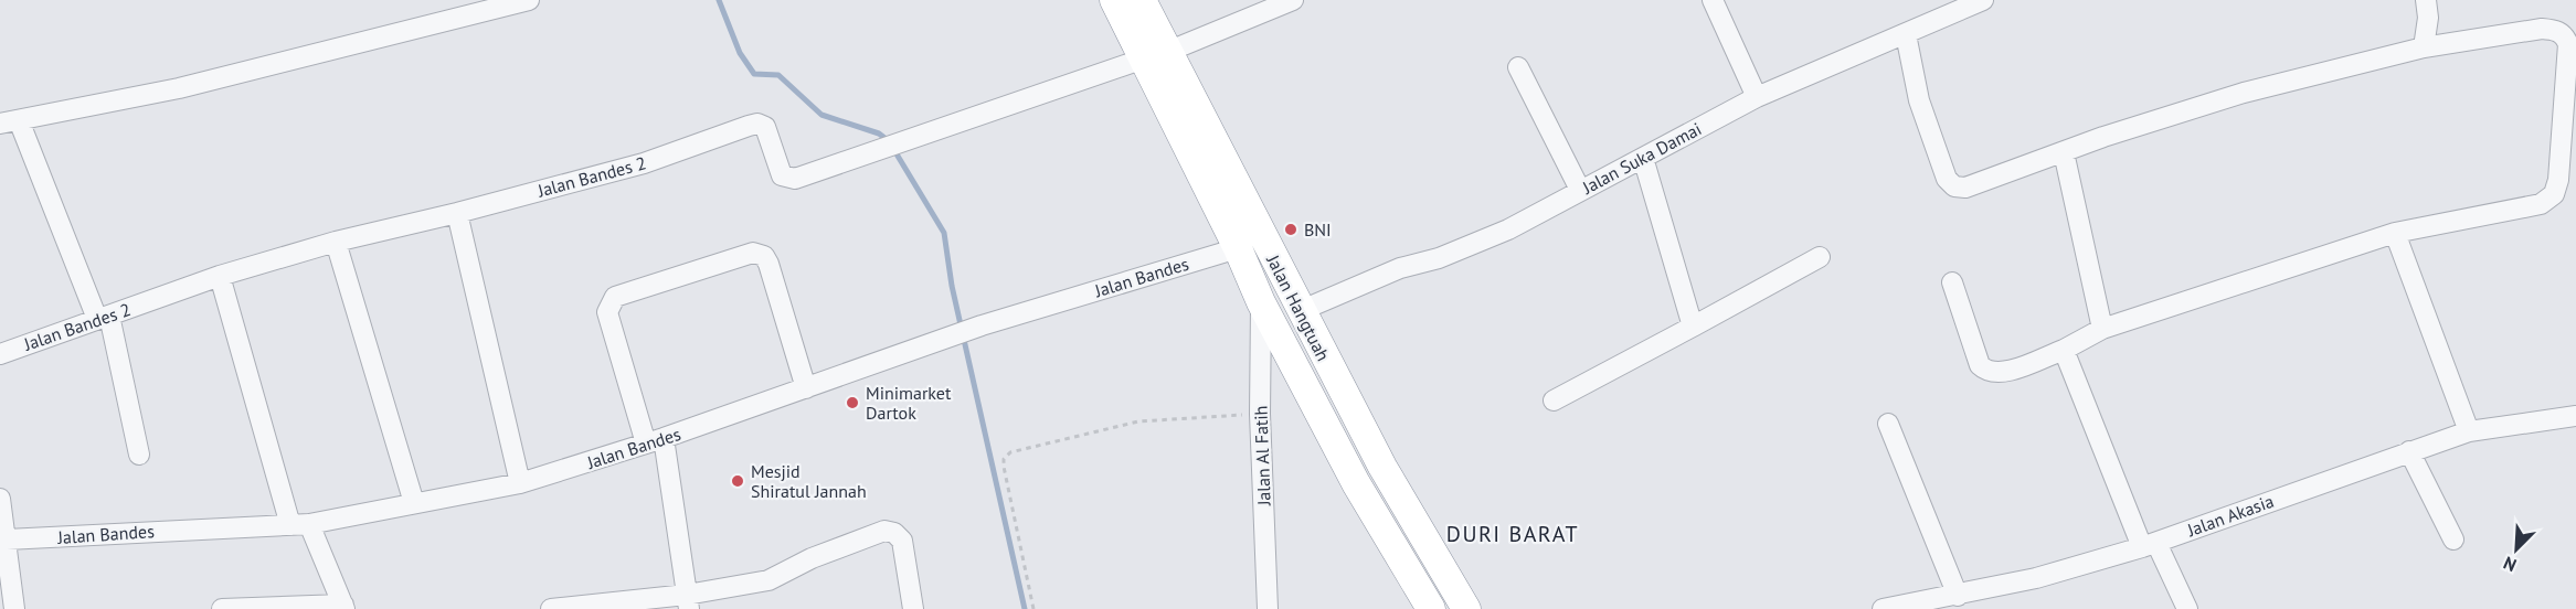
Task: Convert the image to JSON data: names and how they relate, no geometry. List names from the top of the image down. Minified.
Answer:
{"streets":{"highway":["Jalan Hangtuah"],"street":["Jalan Suka Damai","Jalan Bandes 2","Jalan Bandes","Jalan Al Fatih","Jalan Akasia"]},"crossings":[["Jalan Suka Damai","Jalan Hangtuah"],["Jalan Bandes 2","Jalan Hangtuah"],["Jalan Bandes","Jalan Hangtuah"],["Jalan Hangtuah","Jalan Al Fatih"]],"districts":["DURI BARAT"],"places":["BNI","Minimarket Dartok","Mesjid Shiratul Jannah"],"north":"bottom left"}
